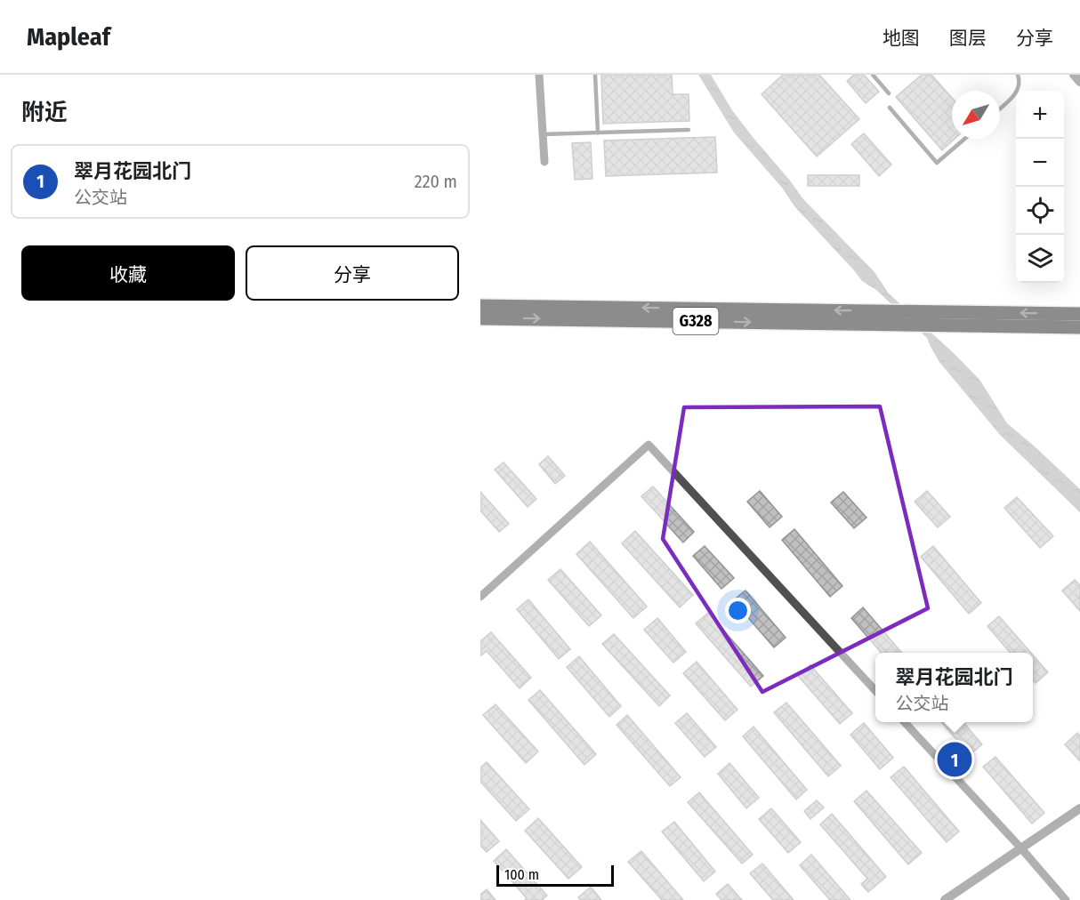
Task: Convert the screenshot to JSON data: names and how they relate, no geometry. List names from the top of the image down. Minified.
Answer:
{"streets":{"highway":["G328"]},"scale_bar":"100 m","north":"bottom left","page":{"header":"Mapleaf","nav":["地图","图层","分享"],"heading":"附近","map_buttons":["+","−"],"list":[{"mark":"1","name":"翠月花园北门","note":"公交站","value":"220 m"}],"buttons":["收藏","分享"],"popup":["翠月花园北门","公交站"],"pins":"1","scale":"100 m"}}
